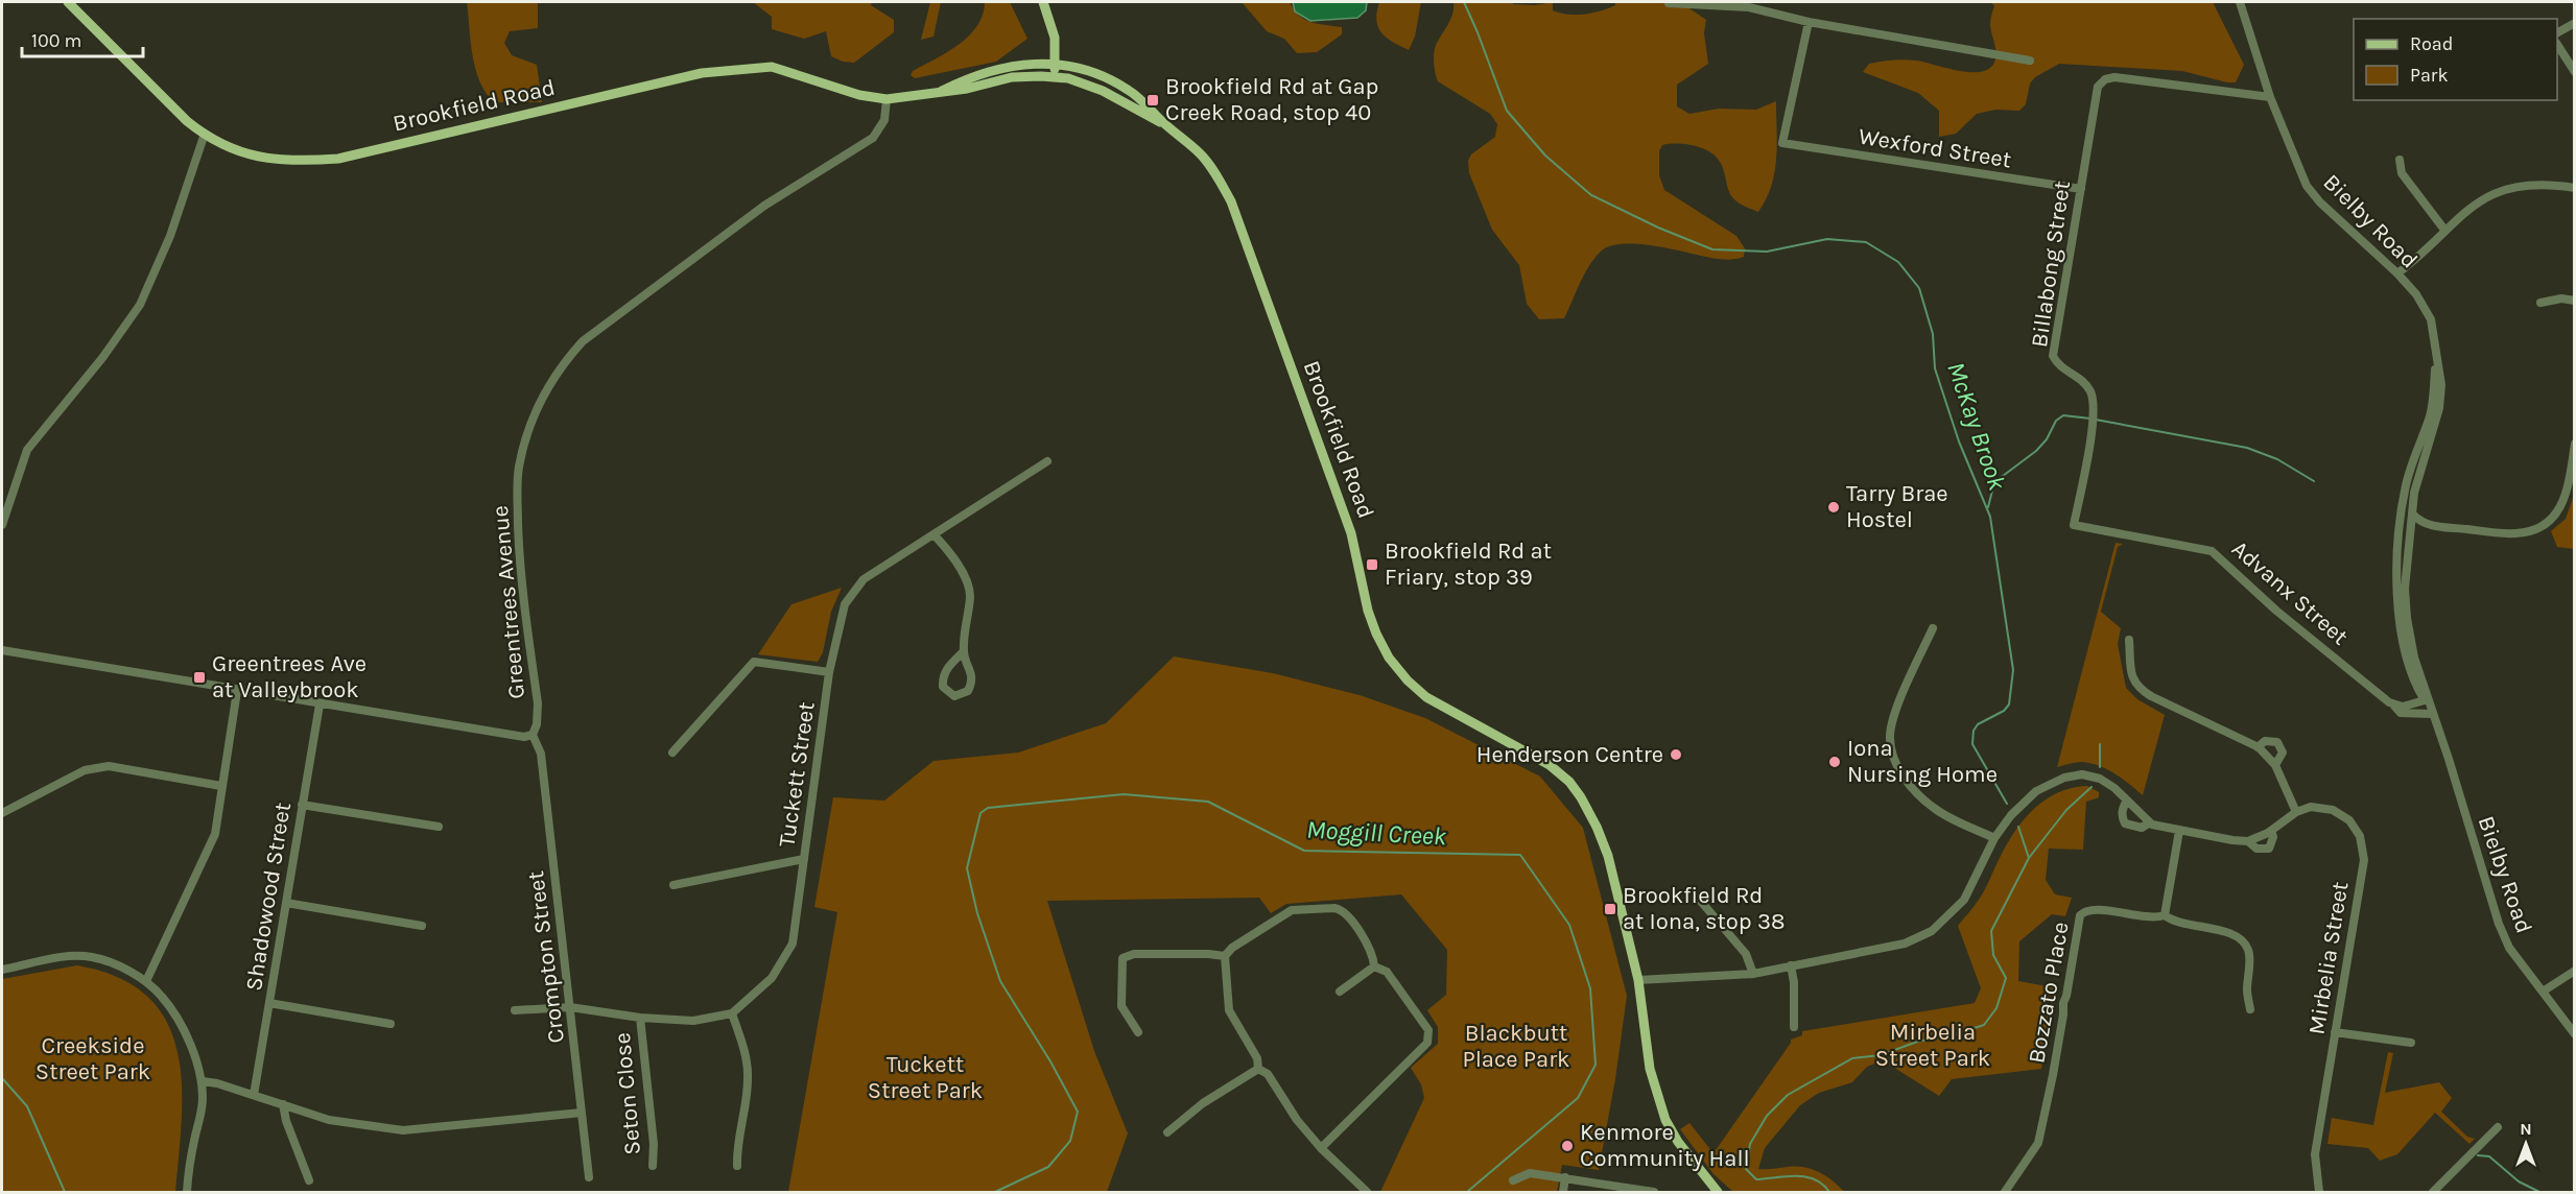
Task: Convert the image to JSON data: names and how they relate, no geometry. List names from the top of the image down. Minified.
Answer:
{"streets":{"main road":["Brookfield Road"],"street":["Wexford Street","Bielby Road","Billabong Street","Advanx Street","Greentrees Avenue","Tuckett Street","Shadowood Street","Crompton Street","Mirbelia Street","Bozzato Place","Seton Close"]},"crossings":[["Brookfield Road","Greentrees Avenue"],["Wexford Street","Billabong Street"],["Bielby Road","Billabong Street"],["Bielby Road","Advanx Street"],["Billabong Street","Advanx Street"],["Greentrees Avenue","Shadowood Street"],["Greentrees Avenue","Crompton Street"]],"water":["McKay Brook","Moggill Creek"],"parks":["Mirbelia Street Park","Blackbutt Place Park","Creekside Street Park","Tuckett Street Park"],"places":{"transit":["Brookfield Rd at Gap Creek Road, stop 40","Brookfield Rd at Friary, stop 39","Greentrees Ave at Valleybrook","Brookfield Rd at Iona, stop 38"],"other":["Tarry Brae Hostel","Henderson Centre","Iona Nursing Home","Kenmore Community Hall"]},"legend":["Road","Park"],"scale_bar":"100 m","north":"top"}
